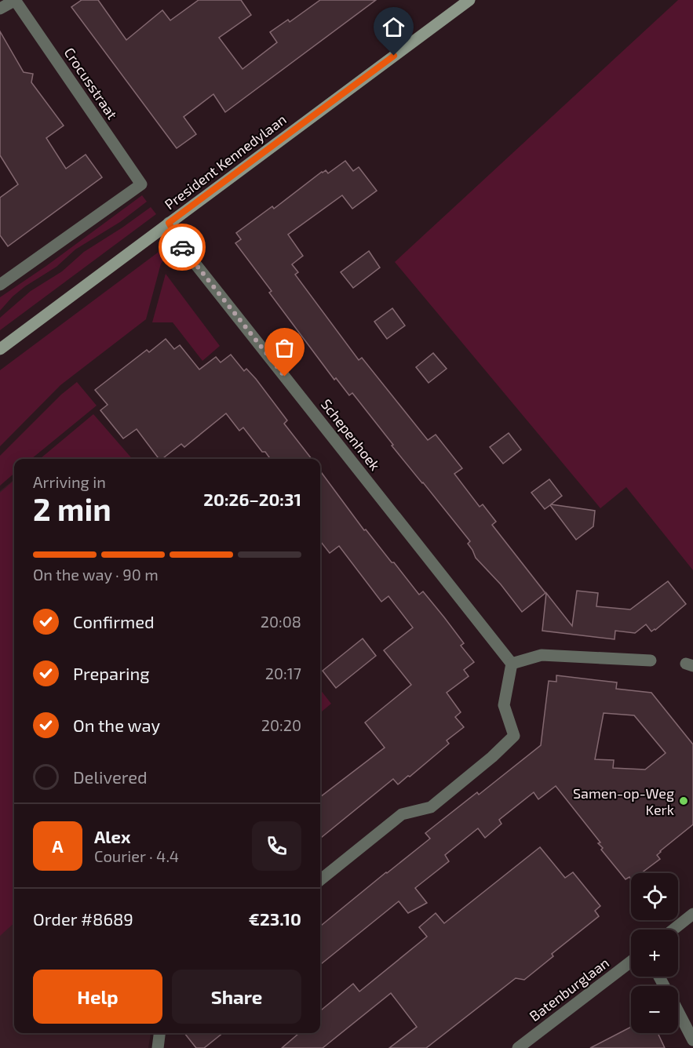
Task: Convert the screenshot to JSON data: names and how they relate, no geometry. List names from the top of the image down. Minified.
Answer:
{"streets":{"street":["Crocusstraat","President Kennedylaan","Schepenhoek","Batenburglaan"]},"crossings":[["President Kennedylaan","Schepenhoek"]],"places":["Samen-op-Weg Kerk"],"page":{"heading":["2 min","Arriving in","20:26–20:31"],"panel":["Alex","Courier · 4.4","Order #8689","€23.10"],"bar":"On the way · 90 m","list":[["Confirmed","20:08"],["Preparing","20:17"],["On the way","20:20"],"Delivered"],"round":"A","map_buttons":["+","−"],"buttons":["Help","Share"]}}
